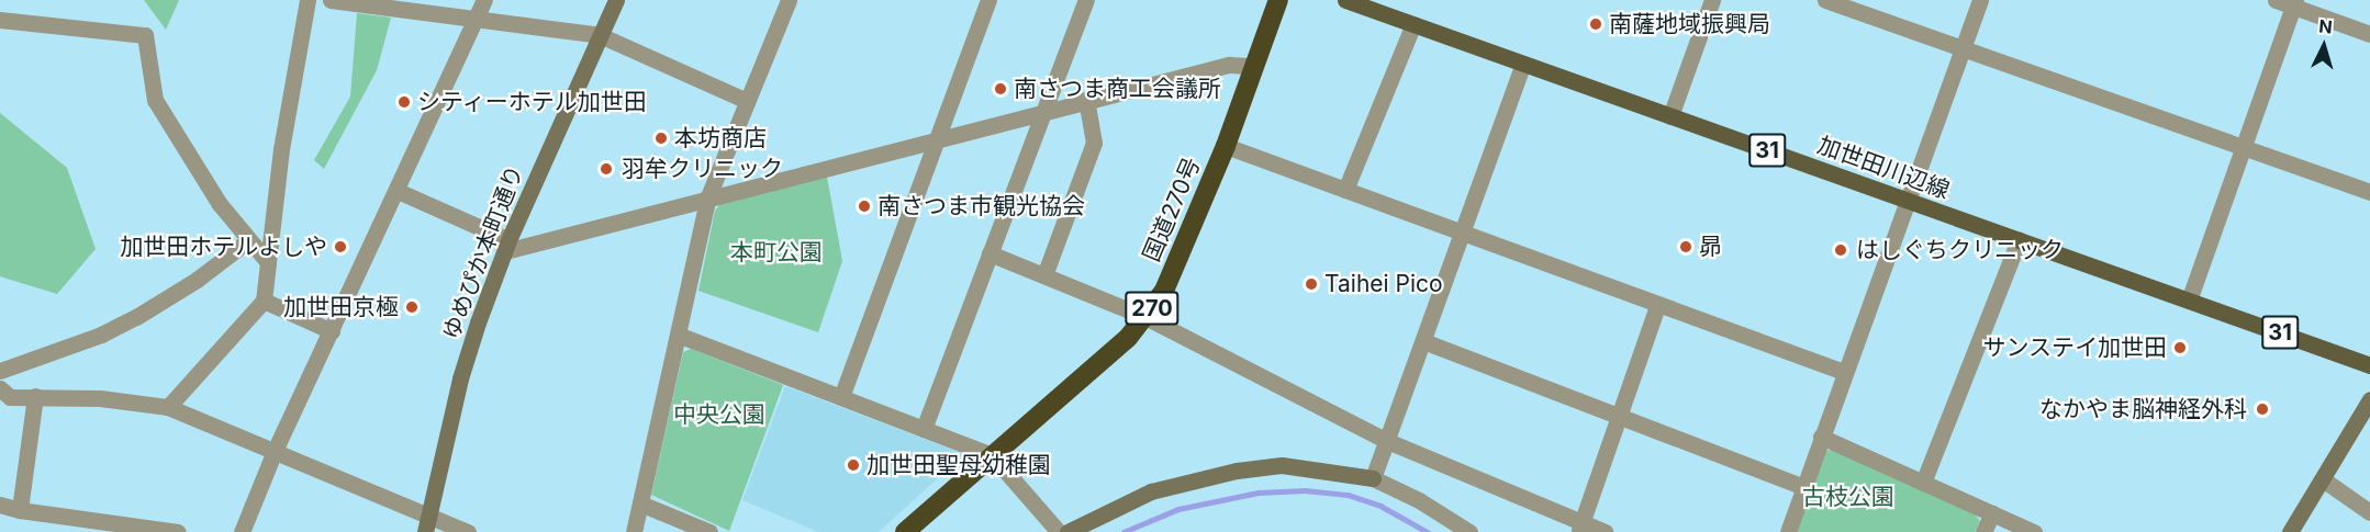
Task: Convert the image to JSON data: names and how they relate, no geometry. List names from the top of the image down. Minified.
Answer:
{"streets":{"highway":["国道270号","270"],"main road":["31","加世田川辺線"],"street":["ゆめぴか本町通り"]},"parks":["本町公園","中央公園","古枝公園"],"places":["南薩地域振興局","南さつま商工会議所","シティーホテル加世田","本坊商店","羽牟クリニック","南さつま市観光協会","加世田ホテルよしや","昴","はしぐちクリニック","Taihei Pico","加世田京極","サンステイ加世田","なかやま脳神経外科","加世田聖母幼稚園"],"north":"top"}
